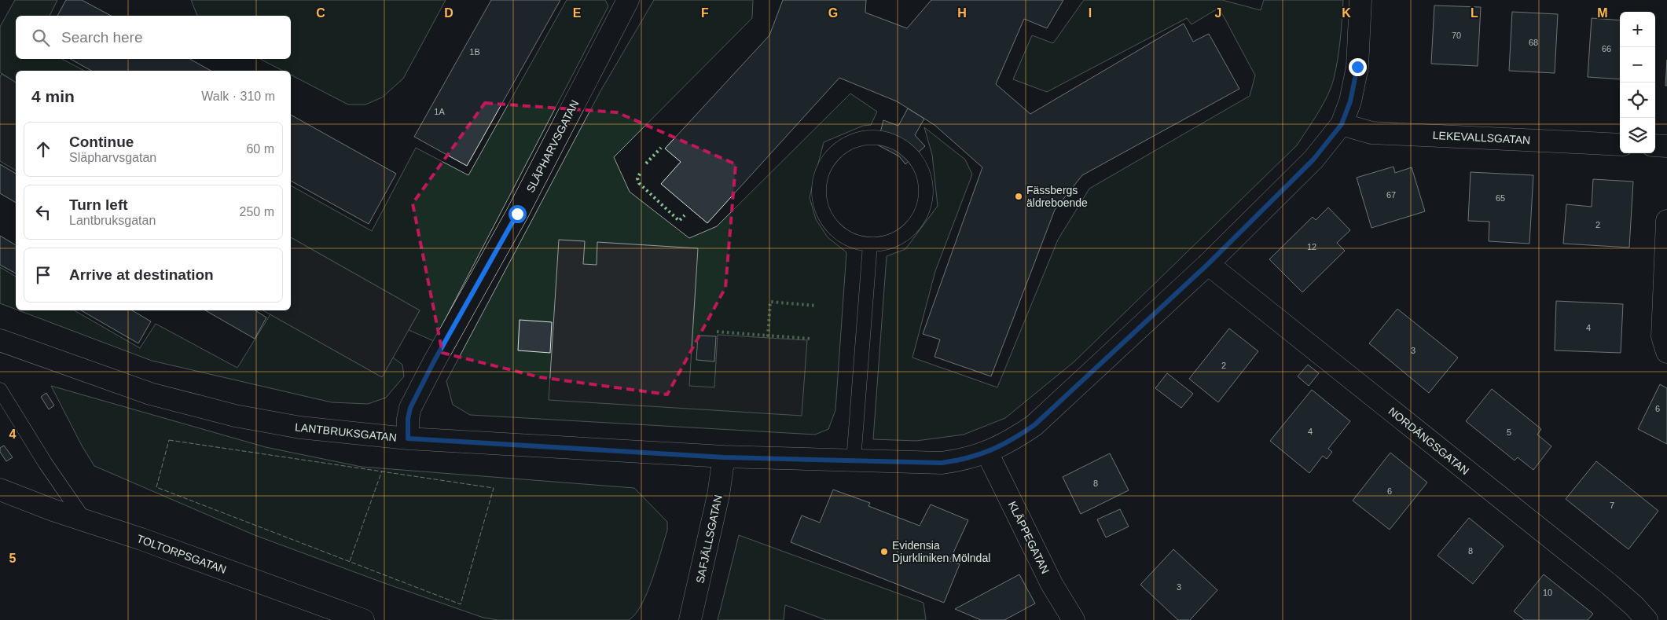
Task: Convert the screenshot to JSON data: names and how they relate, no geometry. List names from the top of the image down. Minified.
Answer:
{"streets":{"street":["LEKEVALLSGATAN","SLÄPHARVSGATAN","LANTBRUKSGATAN","NORDÄNGSGATAN","KLÄPPEGATAN","SAFJÄLLSGATAN","TOLTORPSGATAN"]},"crossings":[["LEKEVALLSGATAN","LANTBRUKSGATAN"],["SLÄPHARVSGATAN","LANTBRUKSGATAN"],["LANTBRUKSGATAN","NORDÄNGSGATAN"],["LANTBRUKSGATAN","KLÄPPEGATAN"],["LANTBRUKSGATAN","SAFJÄLLSGATAN"]],"places":["Fässbergs äldreboende","Evidensia Djurkliniken Mölndal"],"house_numbers":["70","68","66","1B","1A","67","65","2","12","4","3","2","6","4","5","8","6","7","8","3","10"],"page":{"map_buttons":["+","−"],"search":"Search here","heading":["4 min","Walk · 310 m"],"list":[["Continue","Släpharvsgatan","60 m"],["Turn left","Lantbruksgatan","250 m"],"Arrive at destination"]},"grid":{"columns":["C","D","E","F","G","H","I","J","K","L","M"],"rows":["4","5"]}}
